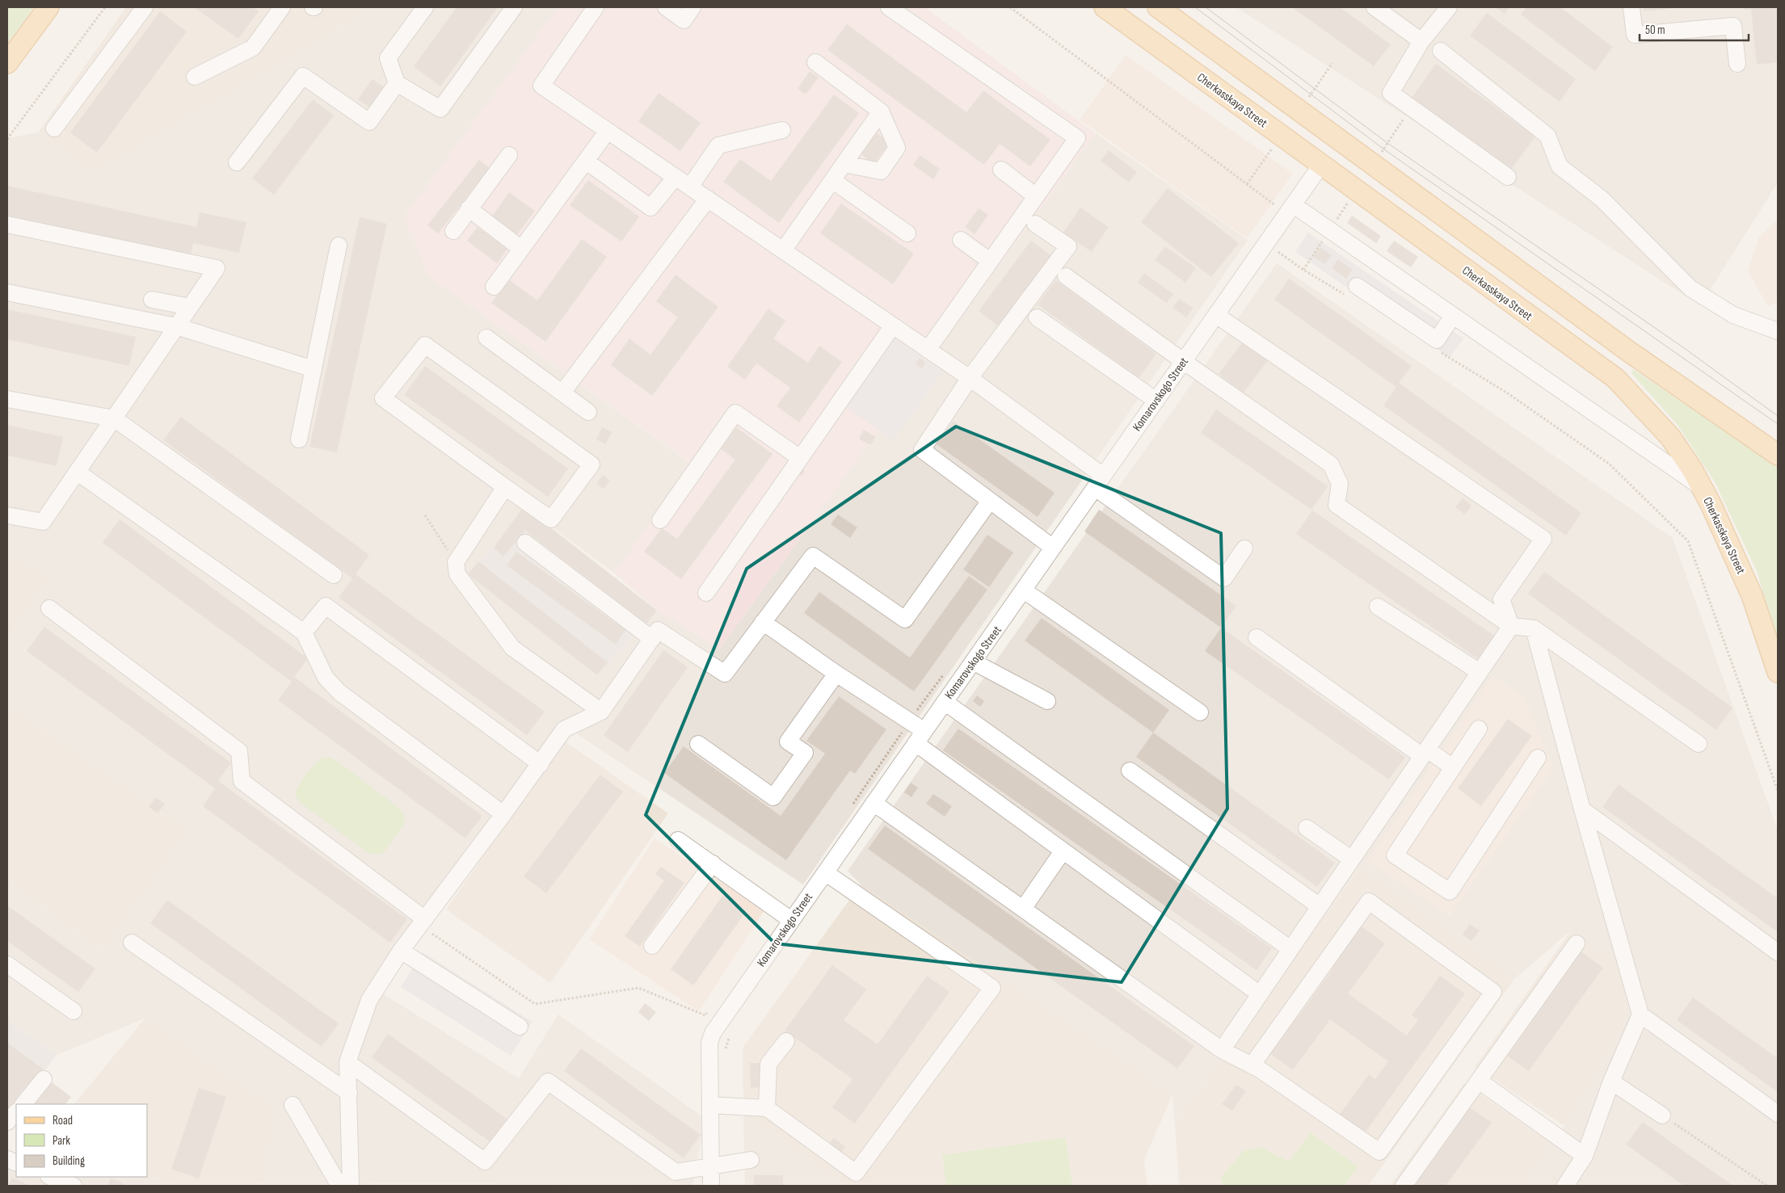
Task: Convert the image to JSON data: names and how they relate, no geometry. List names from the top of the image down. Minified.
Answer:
{"streets":{"main road":["Cherkasskaya Street"],"street":["Komarovskogo Street"]},"crossings":[["Cherkasskaya Street","Komarovskogo Street"]],"legend":["Road","Park","Building"],"scale_bar":"50 m"}
